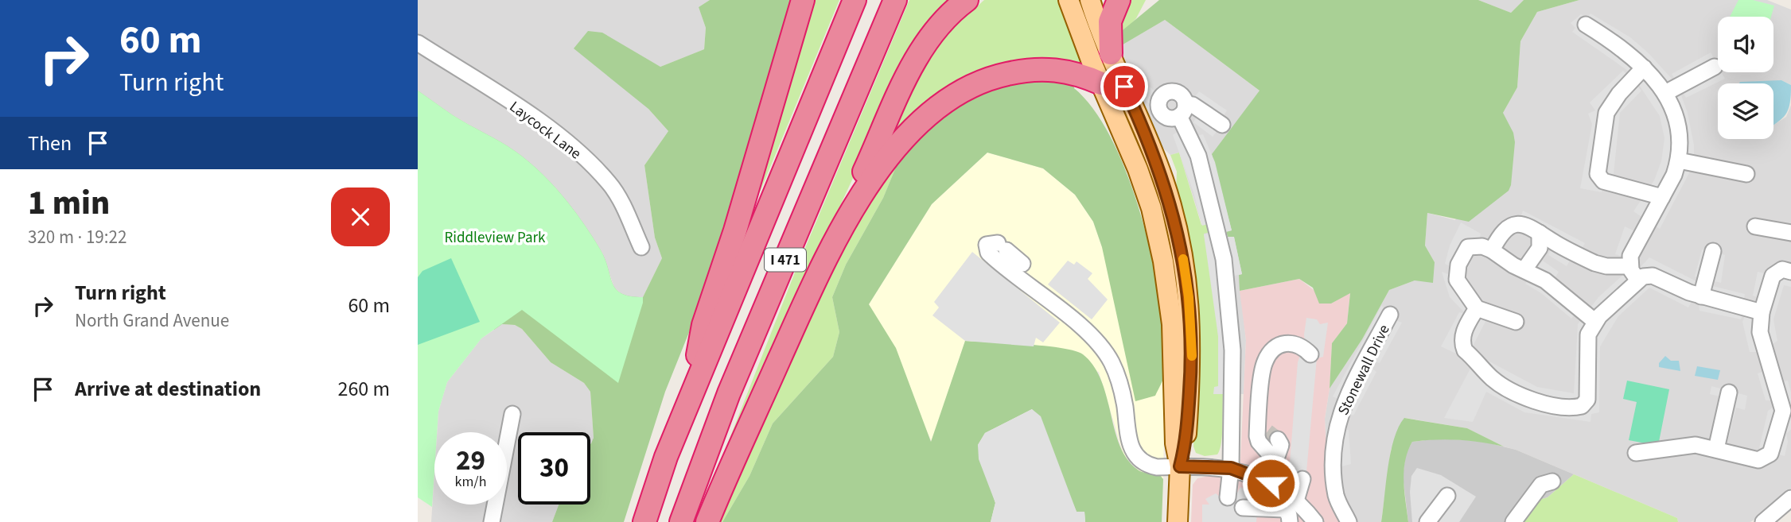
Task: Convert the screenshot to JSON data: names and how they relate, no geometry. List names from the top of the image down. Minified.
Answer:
{"streets":{"highway":["I 471"],"street":["Laycock Lane","Stonewall Drive"]},"parks":["Riddleview Park"],"page":{"turn":["60 m","Turn right"],"then":"Then","heading":["1 min","320 m · 19:22"],"list":[{"name":"Turn right","note":"North Grand Avenue","value":"60 m"},{"name":"Arrive at destination","value":"260 m"}],"speed":"29 km/h","limit":"30"}}
